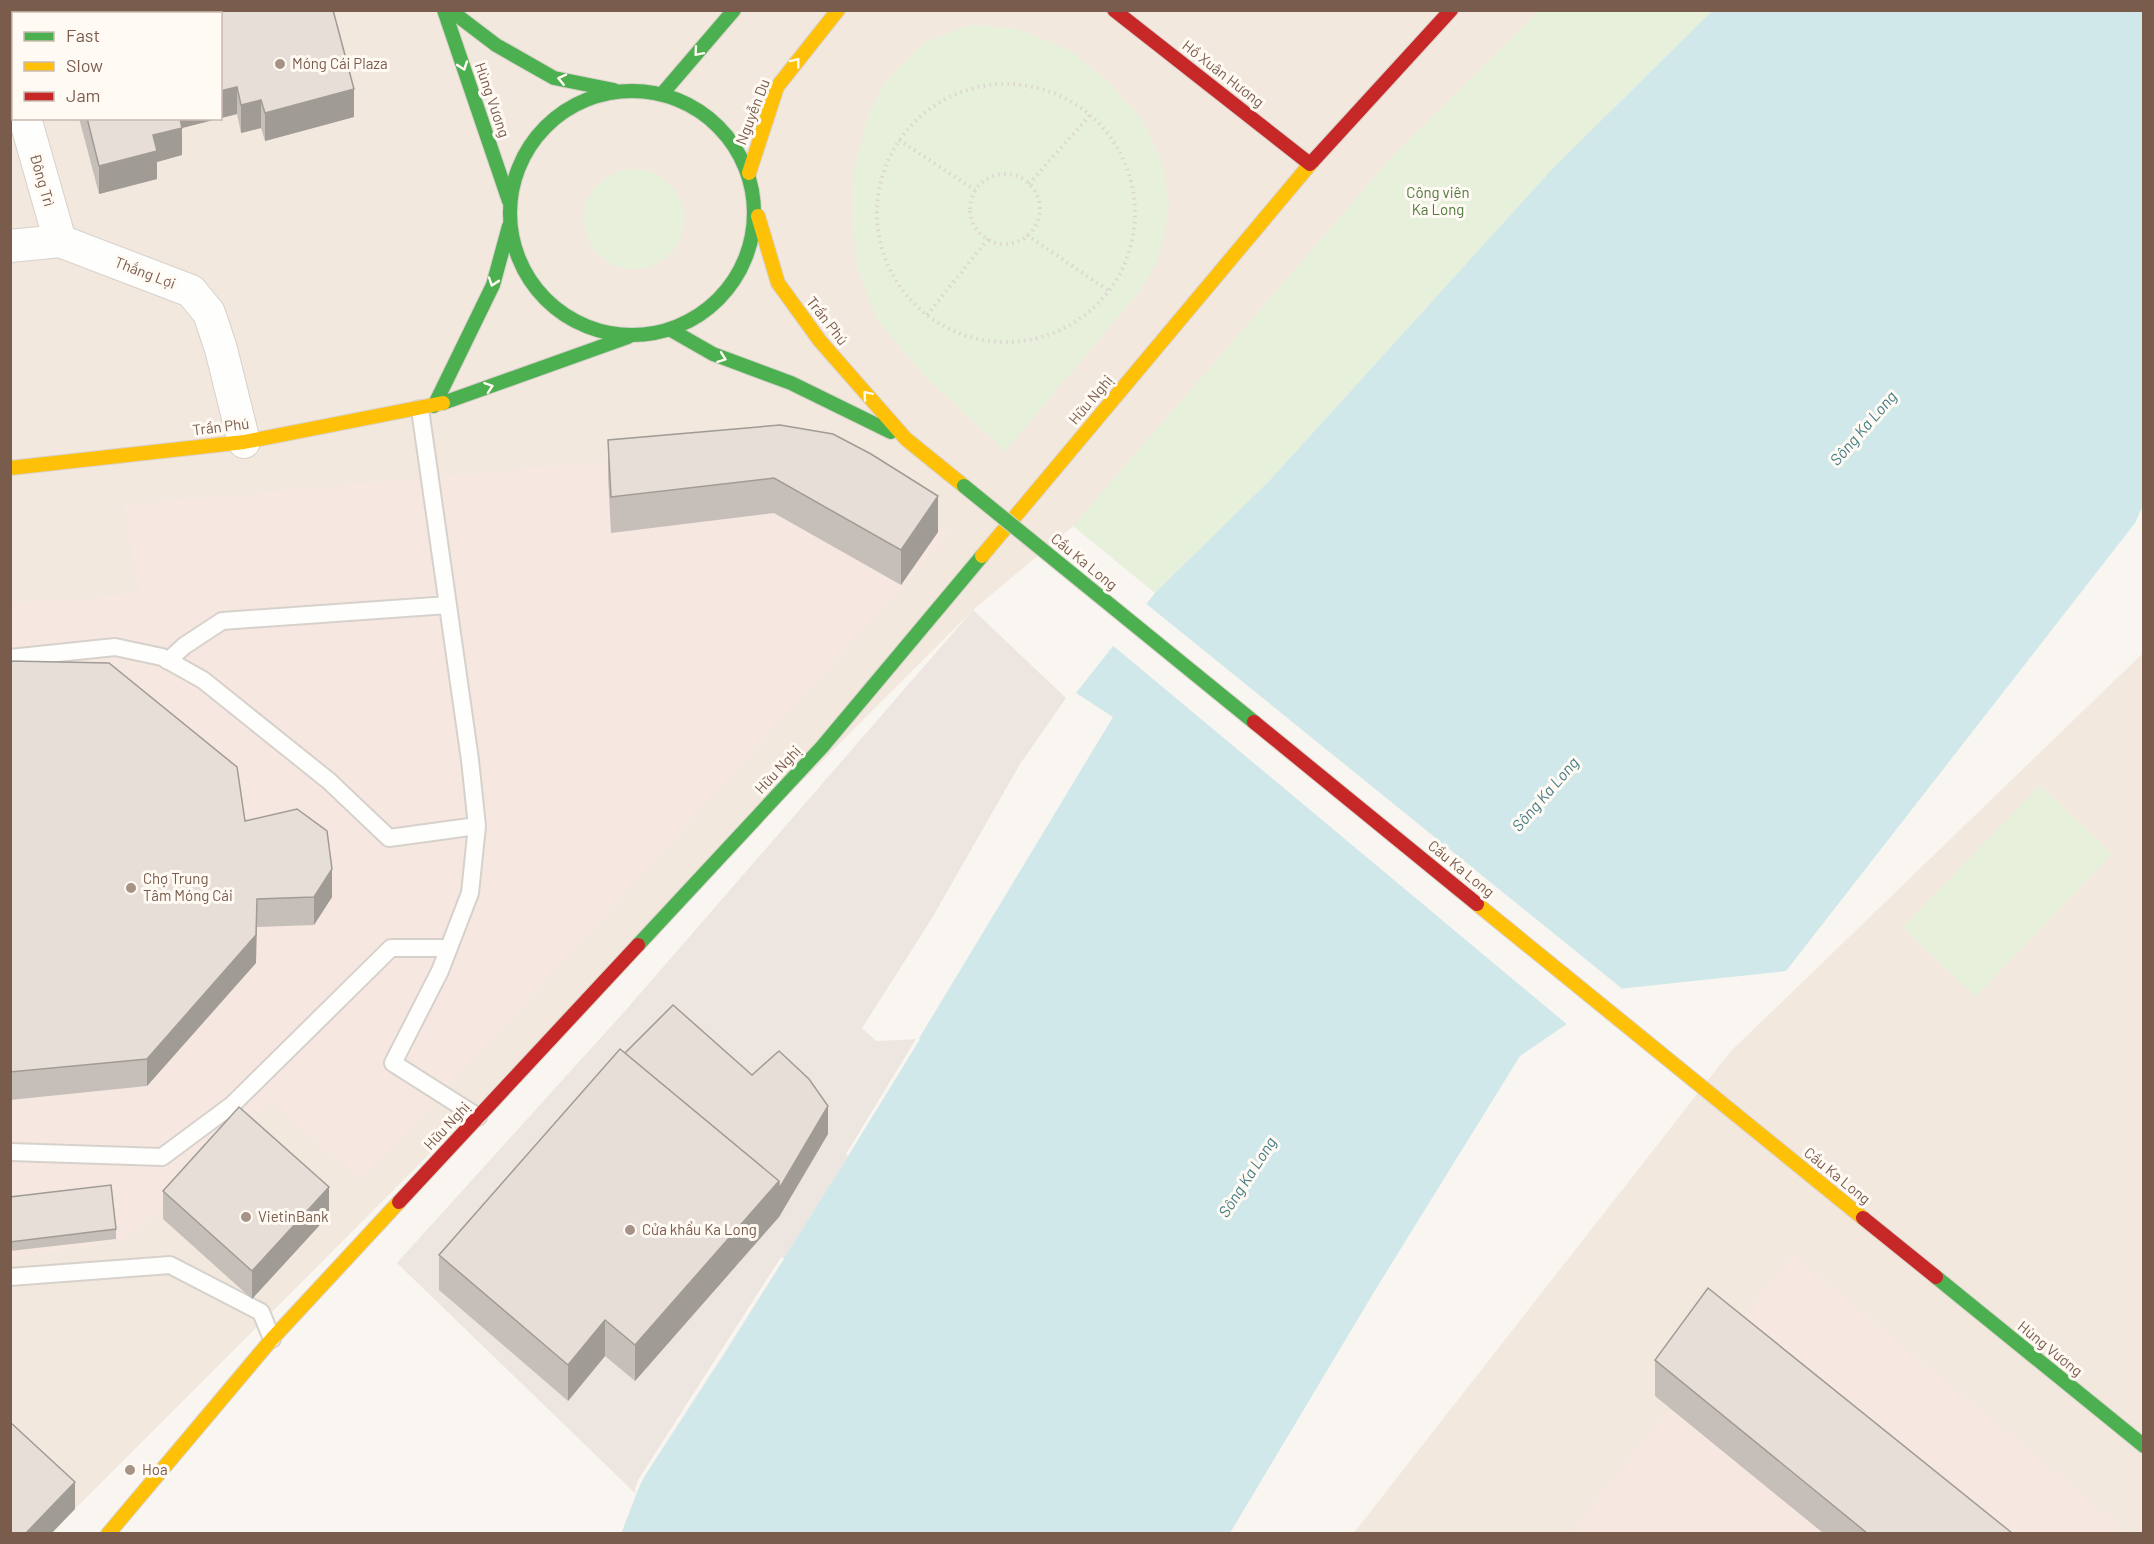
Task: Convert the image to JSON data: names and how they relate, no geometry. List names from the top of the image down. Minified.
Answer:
{"streets":{"street":["Hồ Xuân Hương","Hùng Vương","Nguyễn Du","Đông Trì","Thắng Lợi","Trần Phú","Hữu Nghị","Cầu Ka Long"]},"crossings":[["Hồ Xuân Hương","Hữu Nghị"],["Hùng Vương","Cầu Ka Long"],["Đông Trì","Thắng Lợi"],["Thắng Lợi","Trần Phú"],["Trần Phú","Cầu Ka Long"]],"water":["Sông Ka Long"],"parks":["Công viên Ka Long"],"places":["Móng Cái Plaza","Chợ Trung Tâm Móng Cái","VietinBank","Cửa khẩu Ka Long","Hoa"],"legend":["Fast","Slow","Jam"]}
